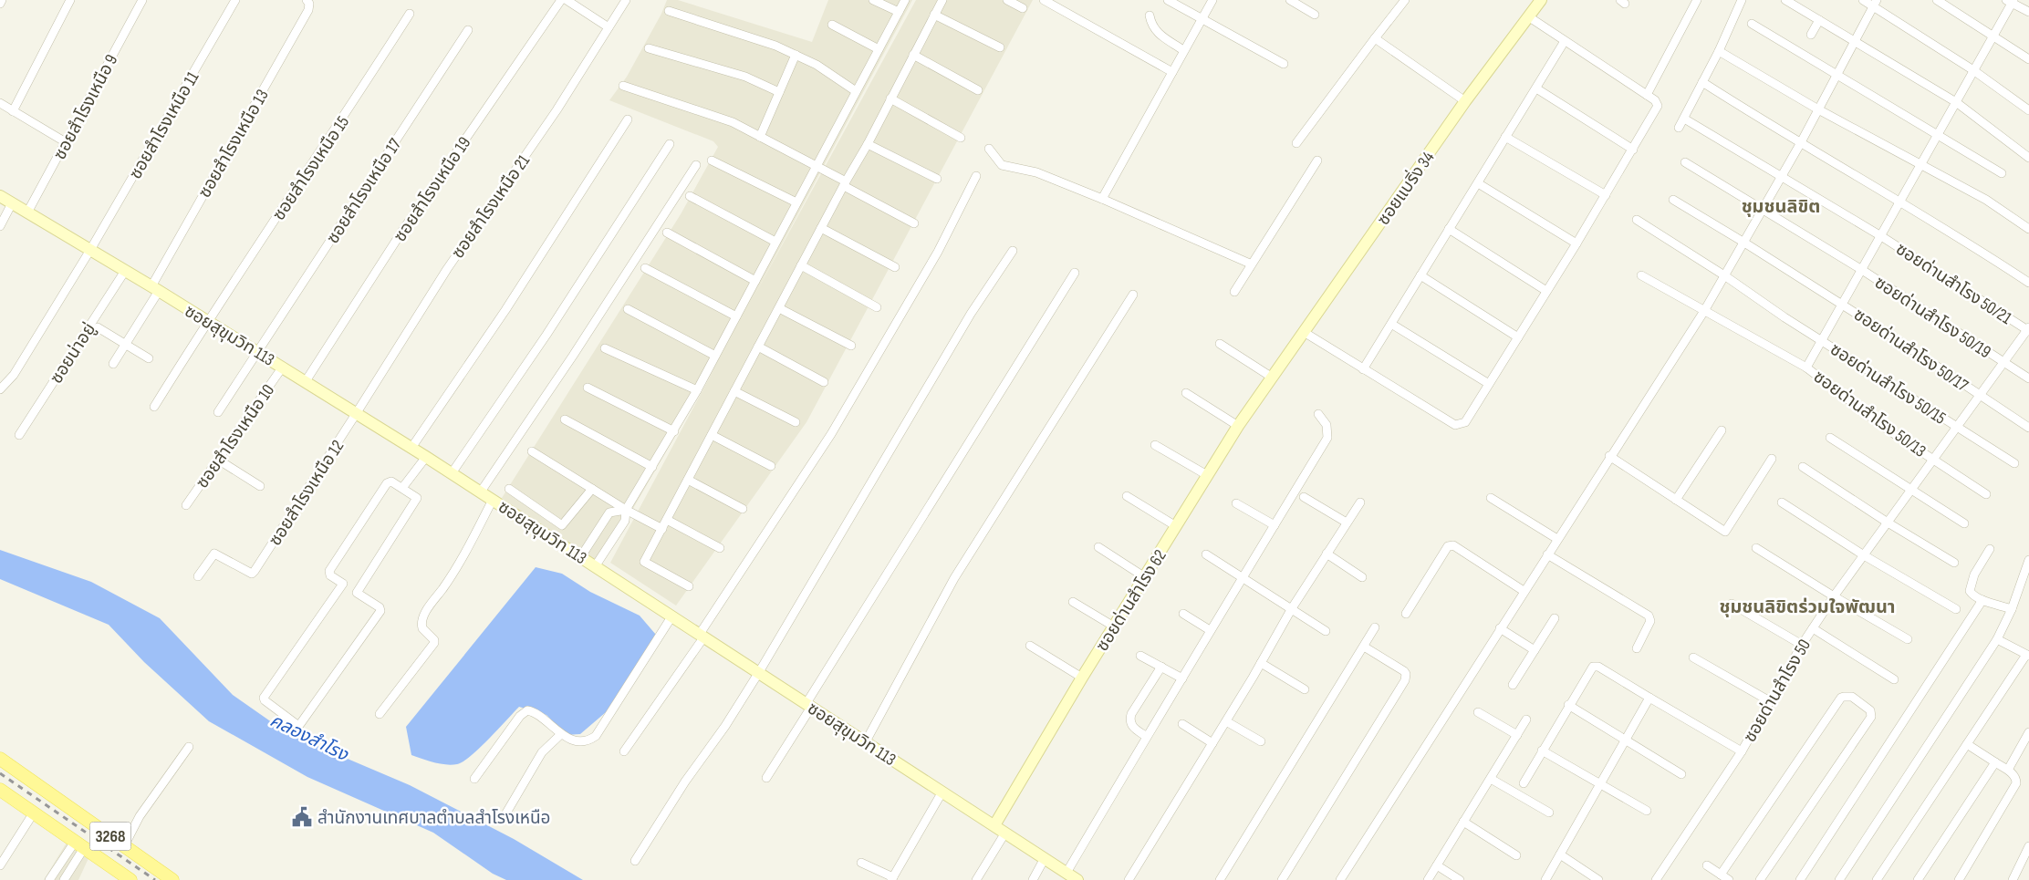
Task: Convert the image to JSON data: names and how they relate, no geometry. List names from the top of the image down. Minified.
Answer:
{"streets":{"main road":["ซอยแบริ่ง 34","ซอยสุขุมวิท 113","ซอยด่านสำโรง 62","3268"],"street":["ซอยสำโรงเหนือ 9","ซอยสำโรงเหนือ 11","ซอยสำโรงเหนือ 13","ซอยสำโรงเหนือ 15","ซอยสำโรงเหนือ 19","ซอยสำโรงเหนือ 17","ซอยสำโรงเหนือ 21","ซอยด่านสำโรง 50/21","ซอยด่านสำโรง 50/19","ซอยด่านสำโรง 50/17","ซอยน่าอยู่","ซอยด่านสำโรง 50/15","ซอยด่านสำโรง 50/13","ซอยสำโรงเหนือ 10","ซอยสำโรงเหนือ 12","ซอยด่านสำโรง 50"]},"crossings":[["ซอยสำโรงเหนือ 9","ซอยสุขุมวิท 113"],["ซอยสำโรงเหนือ 11","ซอยสุขุมวิท 113"],["ซอยสำโรงเหนือ 13","ซอยสุขุมวิท 113"],["ซอยสำโรงเหนือ 15","ซอยสุขุมวิท 113"],["ซอยแบริ่ง 34","ซอยด่านสำโรง 62"],["ซอยสำโรงเหนือ 19","ซอยสุขุมวิท 113"],["ซอยสำโรงเหนือ 17","ซอยสุขุมวิท 113"],["ซอยสำโรงเหนือ 21","ซอยสุขุมวิท 113"],["ซอยสำโรงเหนือ 21","ซอยสำโรงเหนือ 12"],["ซอยด่านสำโรง 50/21","ซอยด่านสำโรง 50"],["ซอยด่านสำโรง 50/19","ซอยด่านสำโรง 50"],["ซอยสุขุมวิท 113","ซอยน่าอยู่"],["ซอยสุขุมวิท 113","ซอยสำโรงเหนือ 10"],["ซอยสุขุมวิท 113","ซอยสำโรงเหนือ 12"],["ซอยสุขุมวิท 113","ซอยด่านสำโรง 62"],["ซอยด่านสำโรง 50/17","ซอยด่านสำโรง 50"],["ซอยด่านสำโรง 50/15","ซอยด่านสำโรง 50"],["ซอยด่านสำโรง 50/13","ซอยด่านสำโรง 50"]],"districts":["ชุมชนลิขิต","ชุมชนลิขิตร่วมใจพัฒนา"],"water":["คลองสำโรง"],"places":{"public building":["สำนักงานเทศบาลตำบลสำโรงเหนือ"]}}
